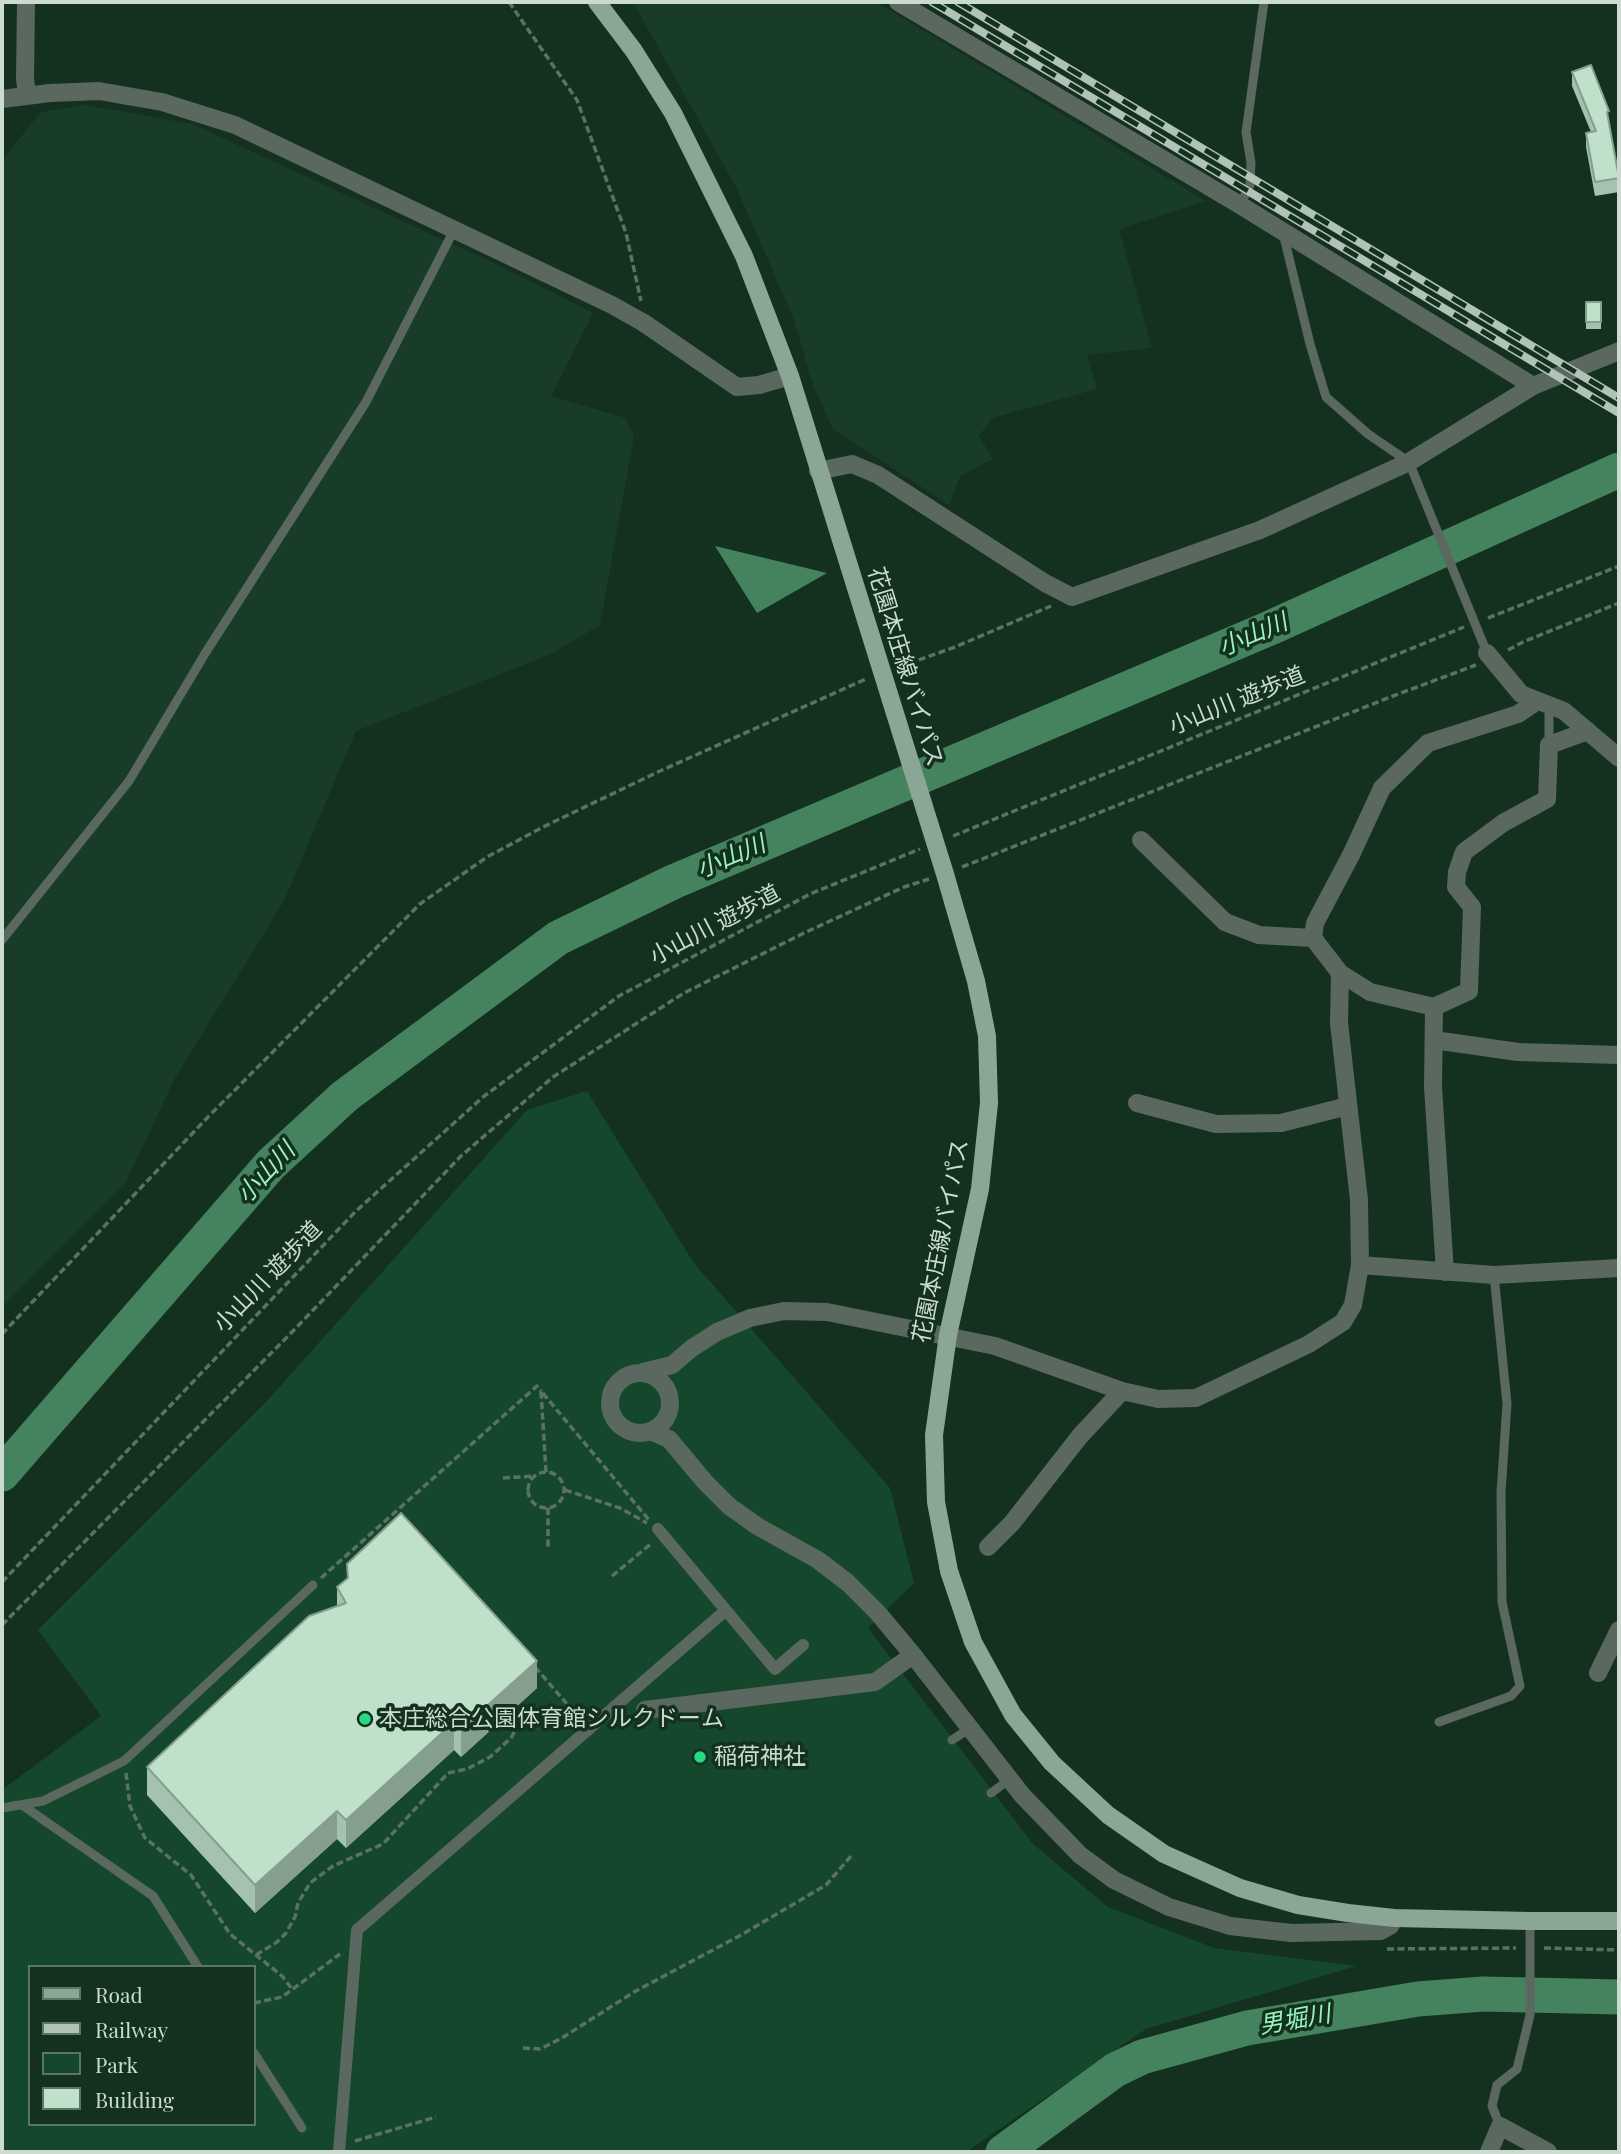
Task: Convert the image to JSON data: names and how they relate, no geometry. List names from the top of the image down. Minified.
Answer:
{"streets":{"main road":["花園本庄線バイパス"],"path":["小山川 遊歩道"]},"water":["小山川","男堀川"],"places":["本庄総合公園体育館シルクドーム","稲荷神社"],"legend":["Road","Railway","Park","Building"]}
